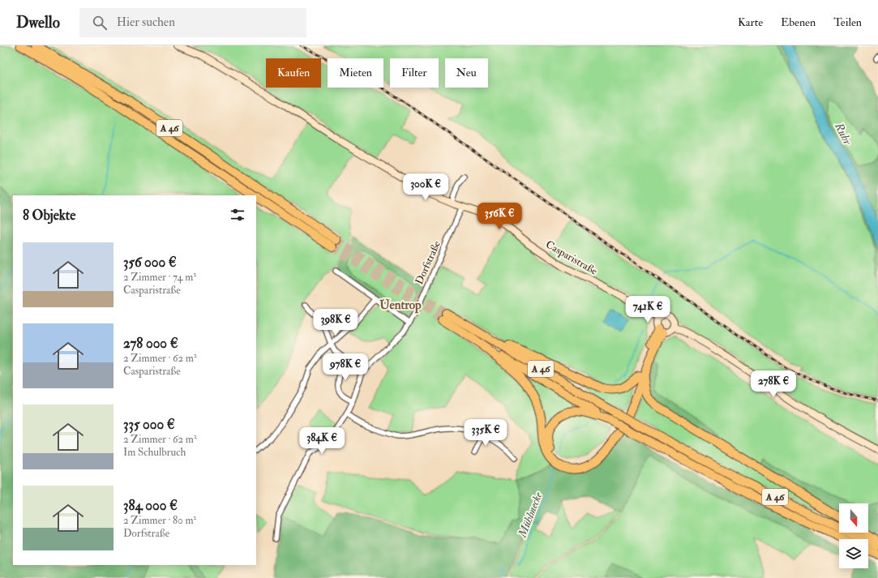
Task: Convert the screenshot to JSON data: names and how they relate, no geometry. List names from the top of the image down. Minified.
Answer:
{"streets":{"highway":["A 46"],"main road":["Casparistraße"],"street":["Dorfstraße"]},"crossings":[["Casparistraße","Dorfstraße"]],"districts":["Uentrop"],"water":["Ruhr","Mühlmecke"],"north":"bottom","page":{"header":"Dwello","search":"Hier suchen","nav":["Karte","Ebenen","Teilen"],"chip":["Kaufen","Mieten","Filter","Neu"],"price":["300K €","356K €","741K €","398K €","978K €","278K €","335K €","384K €"],"heading":"8 Objekte","list":[{"name":"356 000 €","note":"2 Zimmer · 74 m² · Casparistraße"},{"name":"278 000 €","note":"2 Zimmer · 62 m² · Casparistraße"},{"name":"335 000 €","note":"2 Zimmer · 62 m² · Im Schulbruch"},{"name":"384 000 €","note":"2 Zimmer · 80 m² · Dorfstraße"}]}}
